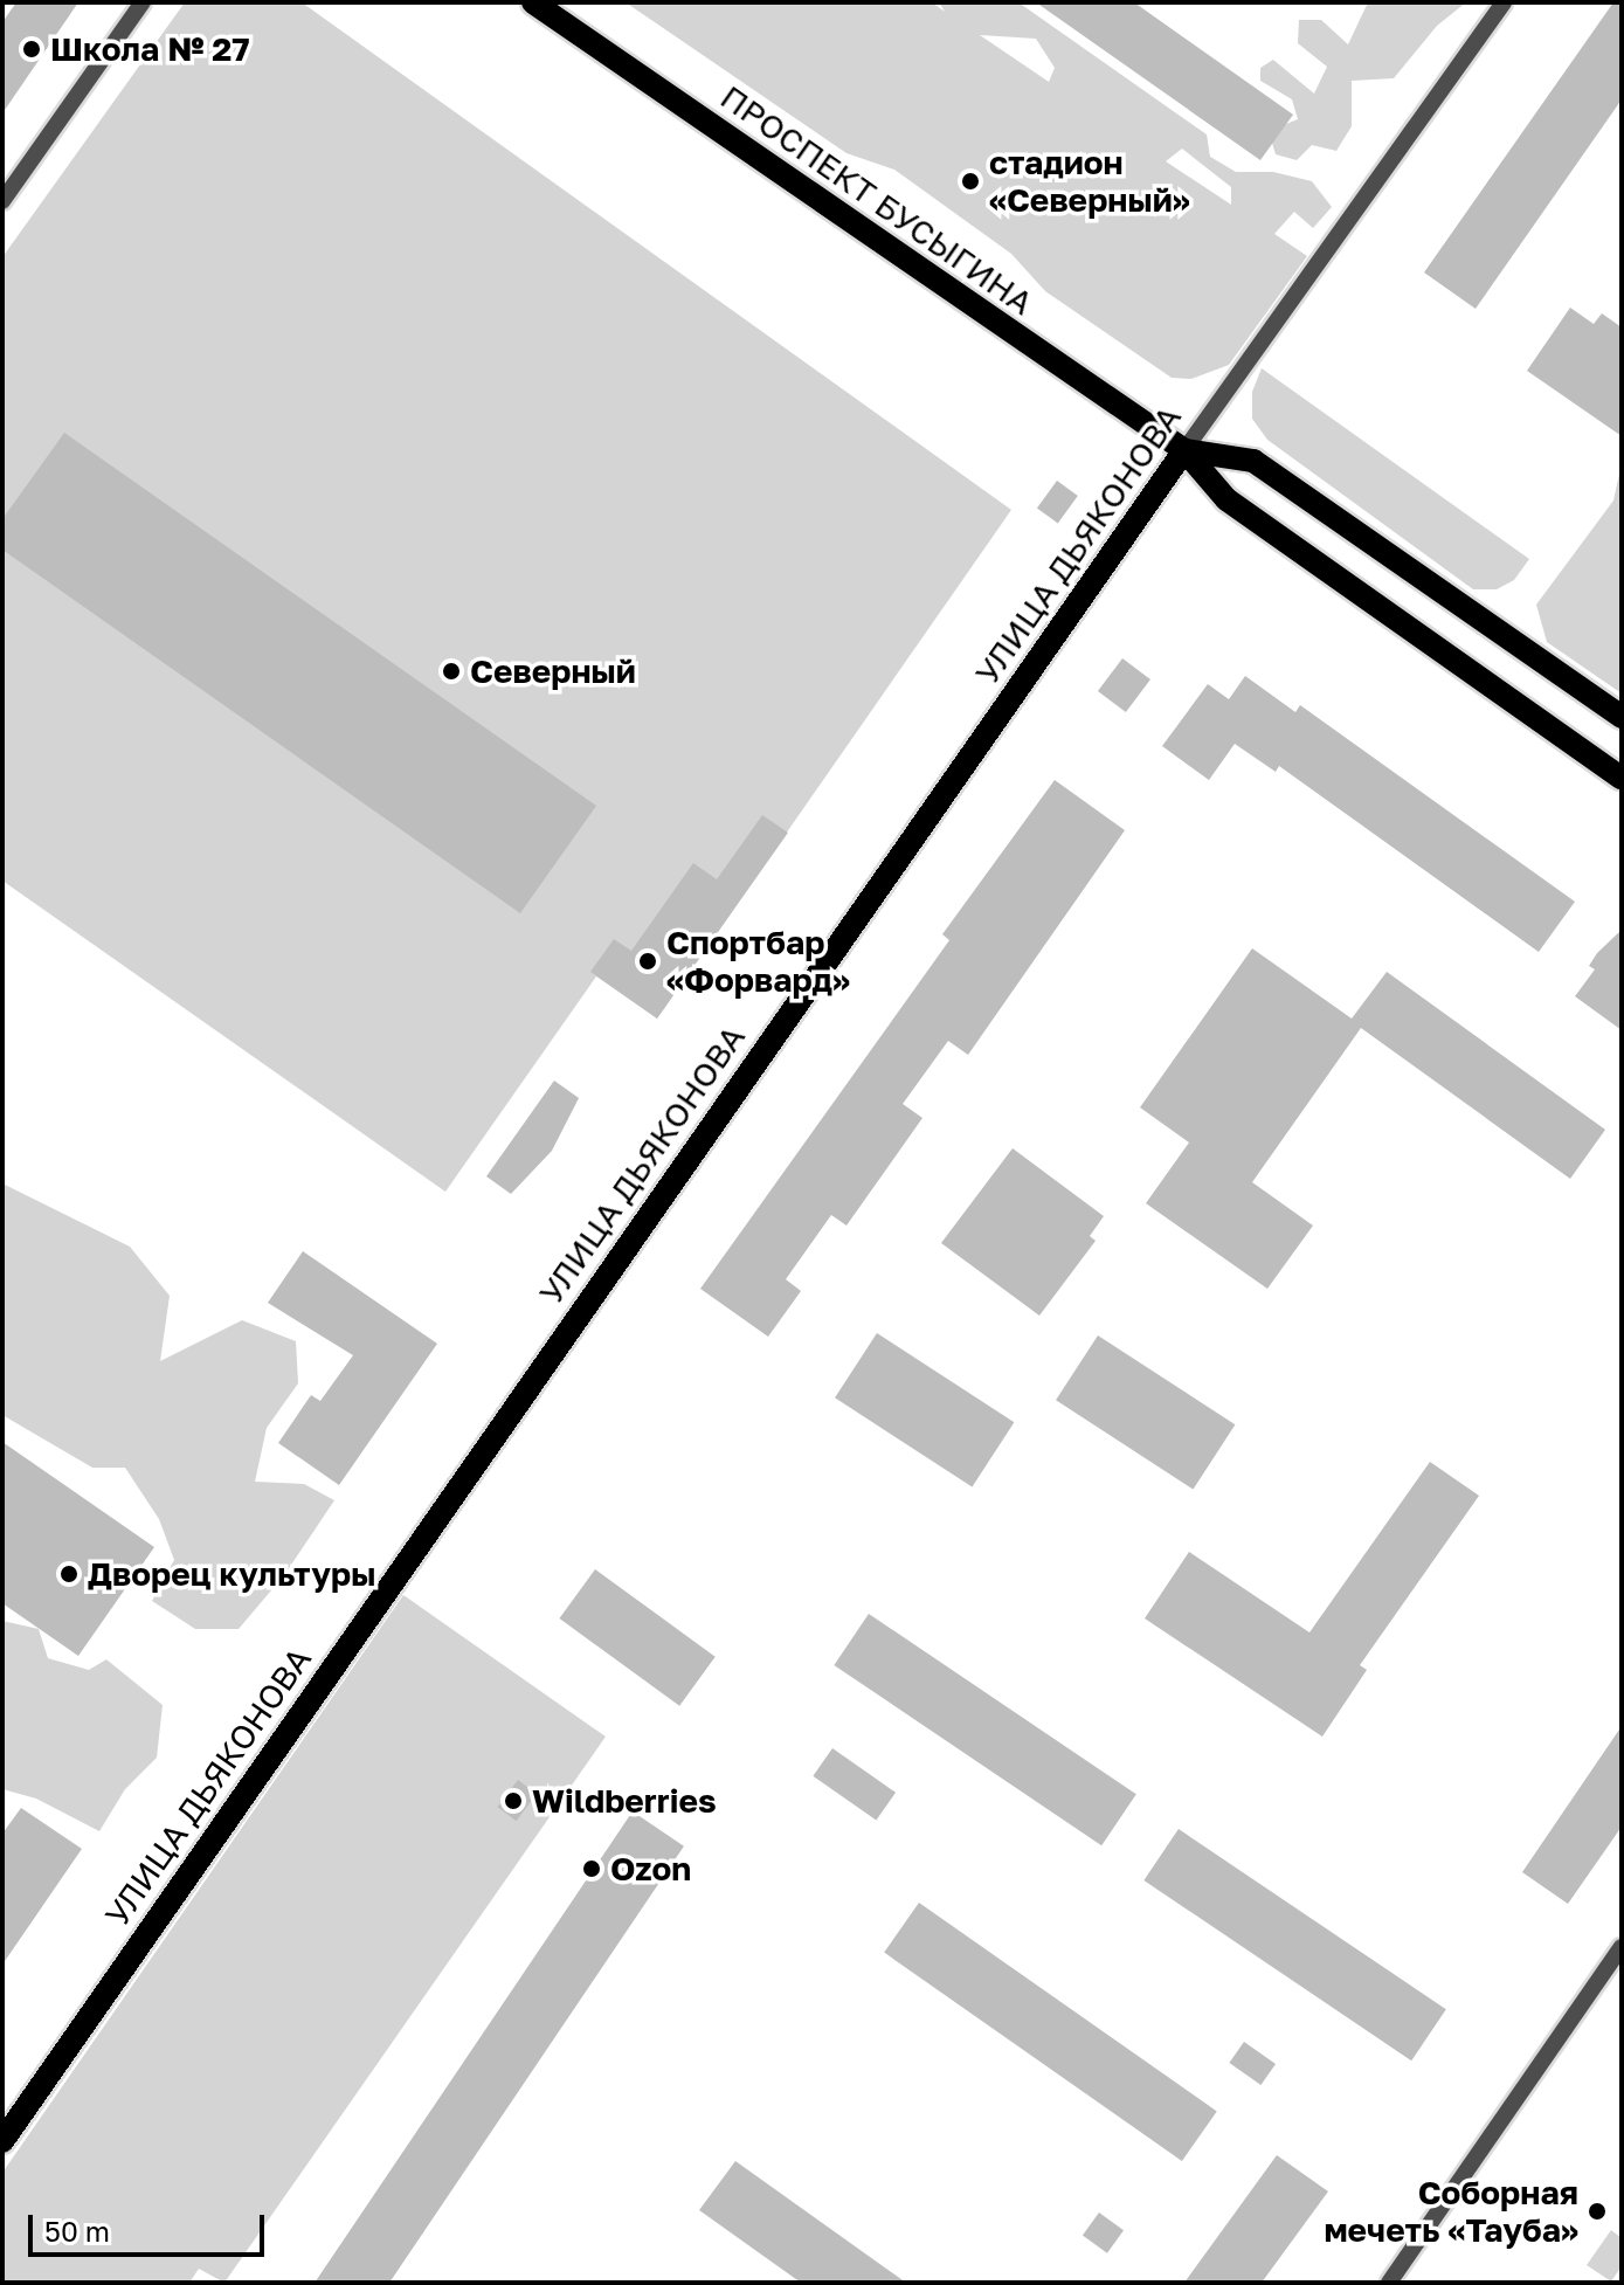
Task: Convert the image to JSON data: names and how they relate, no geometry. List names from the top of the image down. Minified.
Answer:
{"streets":{"main road":["ПРОСПЕКТ БУСЫГИНА","УЛИЦА ДЬЯКОНОВА"]},"crossings":[["ПРОСПЕКТ БУСЫГИНА","УЛИЦА ДЬЯКОНОВА"]],"places":["Школа № 27","стадион «Северный»","Северный","Спортбар «Форвард»","Дворец культуры","Wildberries","Ozon","Соборная мечеть «Тауба»"],"scale_bar":"50 m"}
